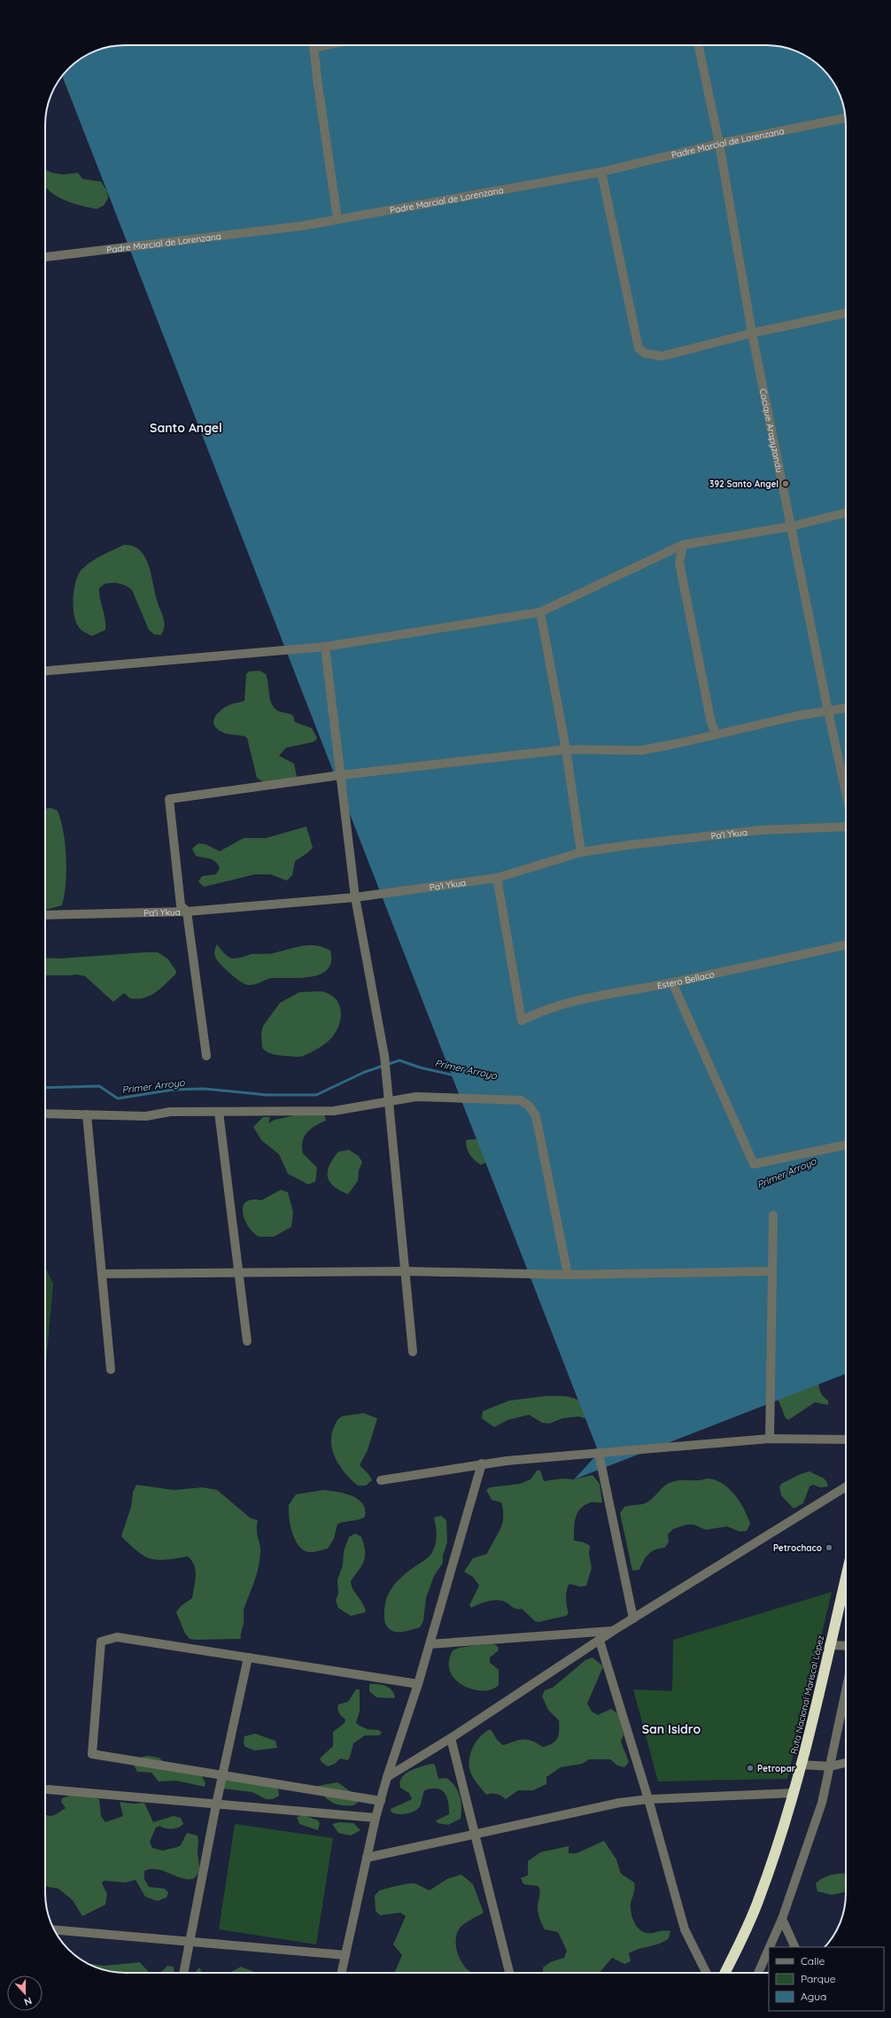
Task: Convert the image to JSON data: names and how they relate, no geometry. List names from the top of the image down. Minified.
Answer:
{"streets":{"highway":["Ruta Nacional Mariscal López"],"street":["Padre Marcial de Lorenzana","Cacique Arapyzandu","Pa'i Ykua","Estero Bellaco"]},"crossings":[["Padre Marcial de Lorenzana","Cacique Arapyzandu"],["Pa'i Ykua","Estero Bellaco"]],"districts":["Santo Angel","San Isidro"],"water":["Primer Arroyo"],"places":["392 Santo Angel","Petrochaco","Petropar"],"legend":["Calle","Parque","Agua"],"north":"bottom"}
